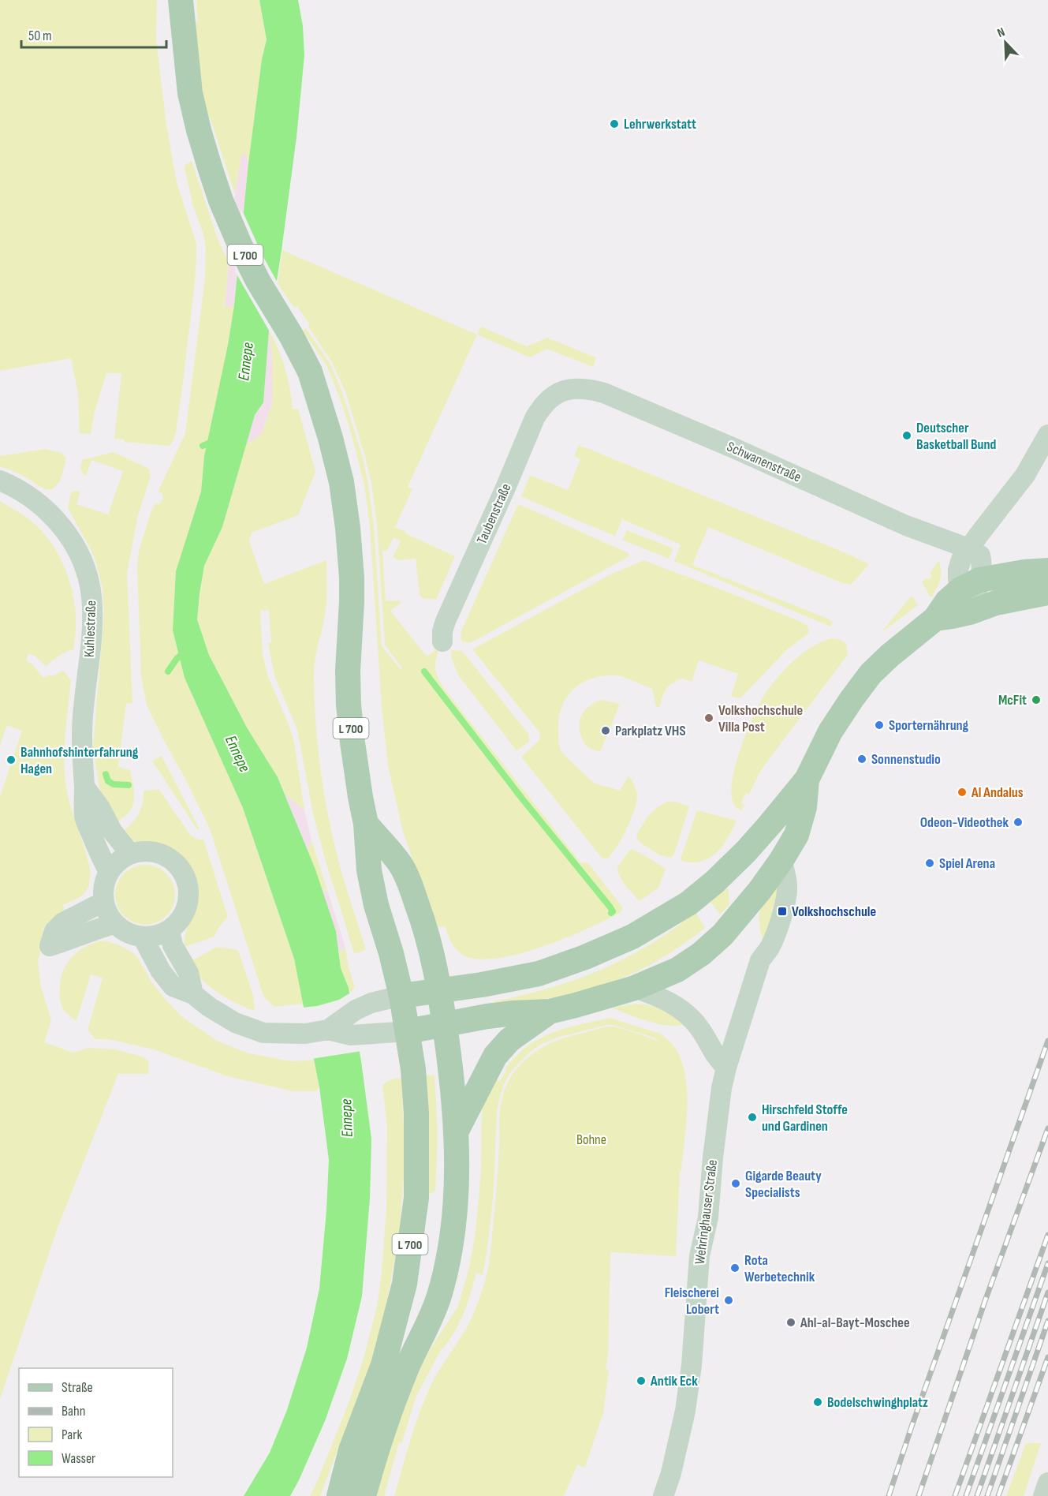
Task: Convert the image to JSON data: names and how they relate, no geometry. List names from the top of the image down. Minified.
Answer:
{"streets":{"main road":["L 700"],"street":["Schwanenstraße","Taubenstraße","Kuhlestraße","Wehringhauser Straße"]},"crossings":[["L 700","Wehringhauser Straße"],["Schwanenstraße","Taubenstraße"]],"water":["Ennepe"],"parks":["Bohne"],"places":{"other":["Lehrwerkstatt","Deutscher Basketball Bund","McFit","Volkshochschule Villa Post","Sporternährung","Parkplatz VHS","Sonnenstudio","Bahnhofshinterfahrung Hagen","Al Andalus","Odeon-Videothek","Spiel Arena","Hirschfeld Stoffe und Gardinen","Gigarde Beauty Specialists","Rota Werbetechnik","Fleischerei Lobert","Ahl-al-Bayt-Moschee","Antik Eck","Bodelschwinghplatz"],"transit":["Volkshochschule"]},"legend":["Straße","Bahn","Park","Wasser"],"scale_bar":"50 m","north":"top left"}
